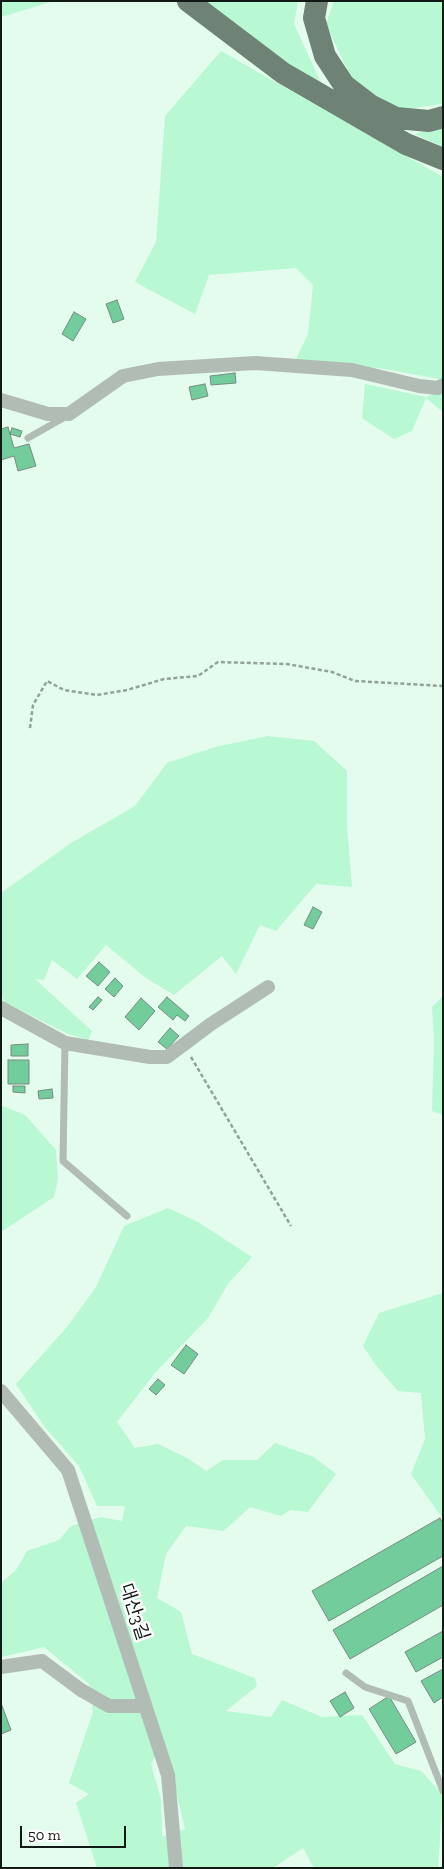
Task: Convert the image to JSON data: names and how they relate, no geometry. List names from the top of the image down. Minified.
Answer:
{"streets":{"street":["대산3길"]},"scale_bar":"50 m"}
